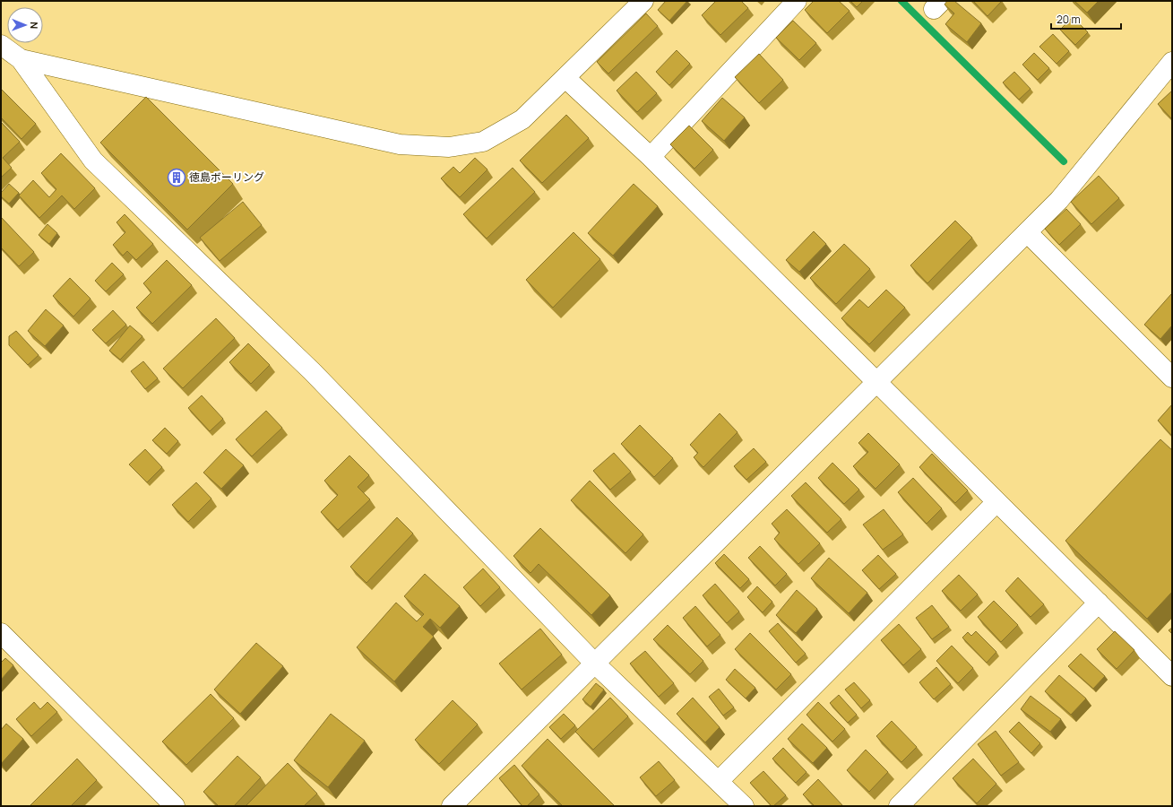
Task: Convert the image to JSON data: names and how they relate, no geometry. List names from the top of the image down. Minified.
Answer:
{"places":{"building":["徳島ボーリング"]},"scale_bar":"20 m","north":"right"}
